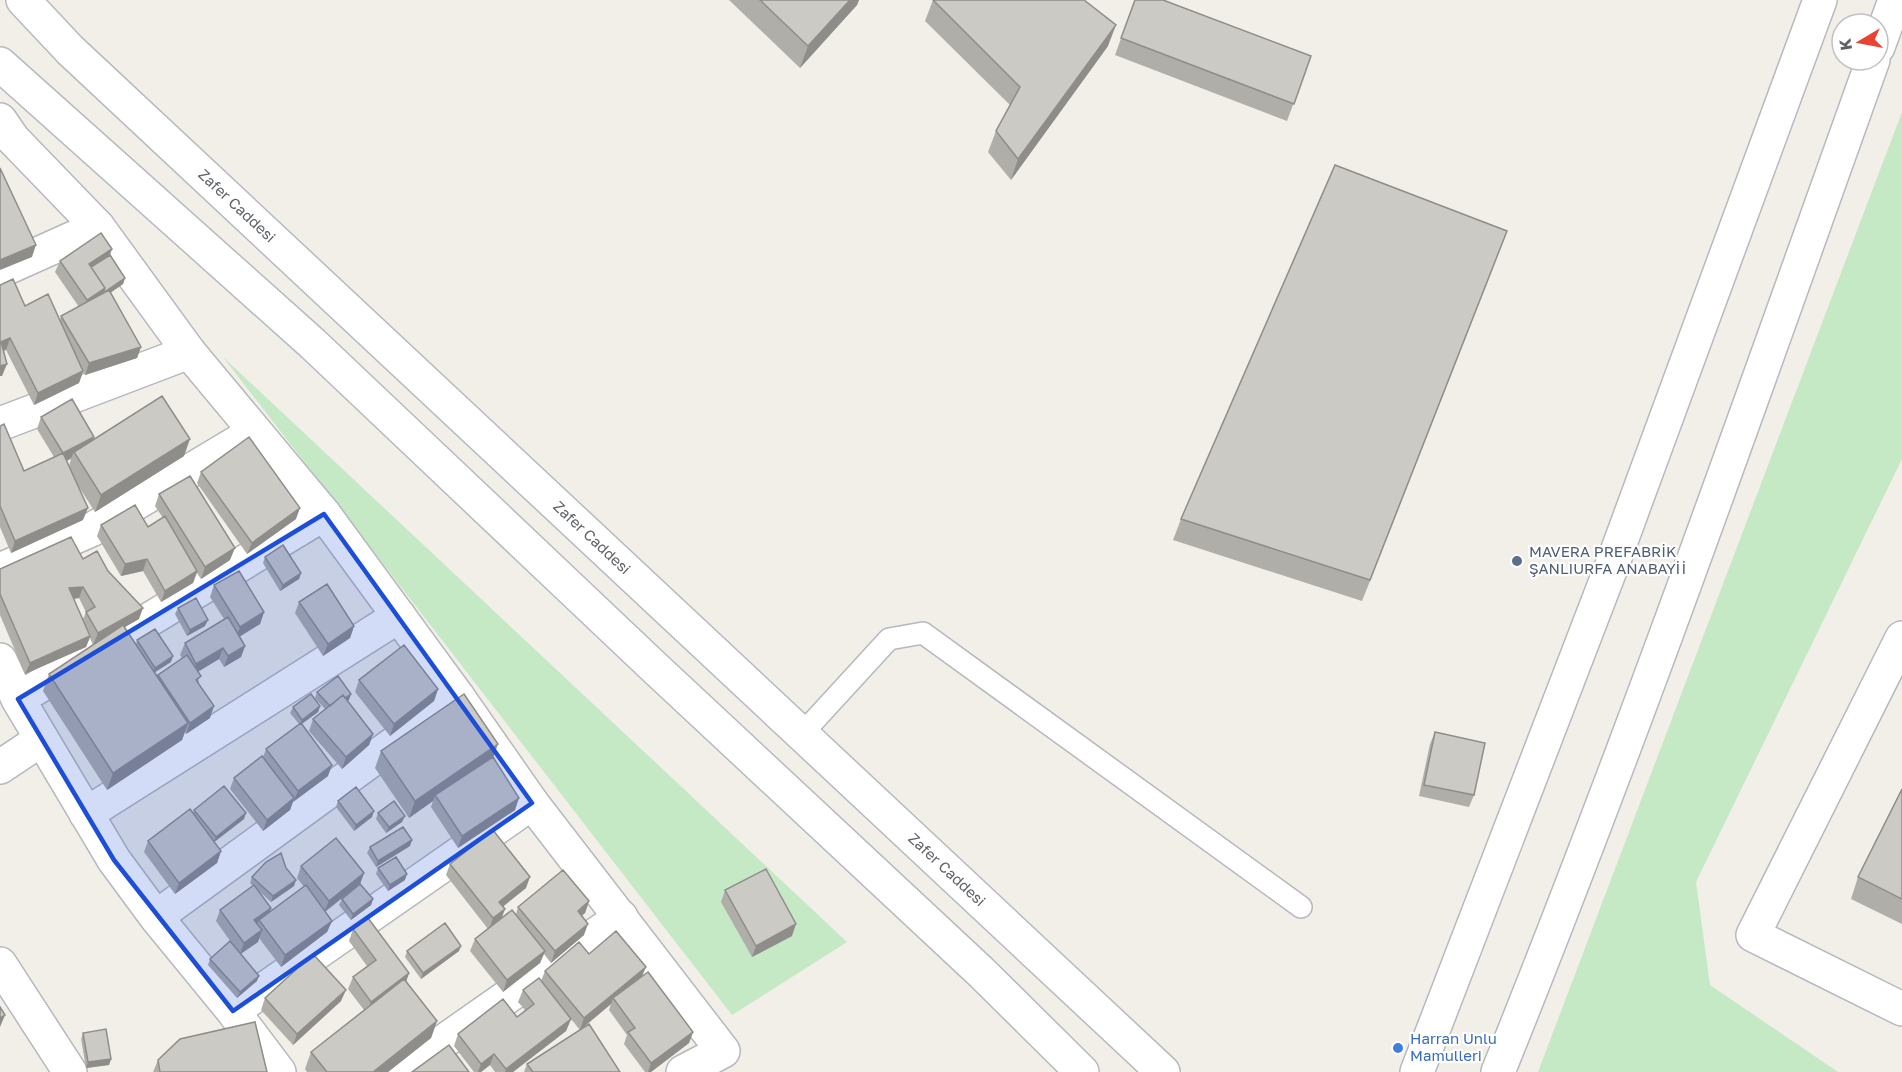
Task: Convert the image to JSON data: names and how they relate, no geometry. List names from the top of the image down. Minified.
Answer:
{"streets":{"main road":["Zafer Caddesi"]},"places":["MAVERA PREFABRİK ŞANLIURFA ANABAYİİ","Harran Unlu Mamulleri"],"north":"left"}
